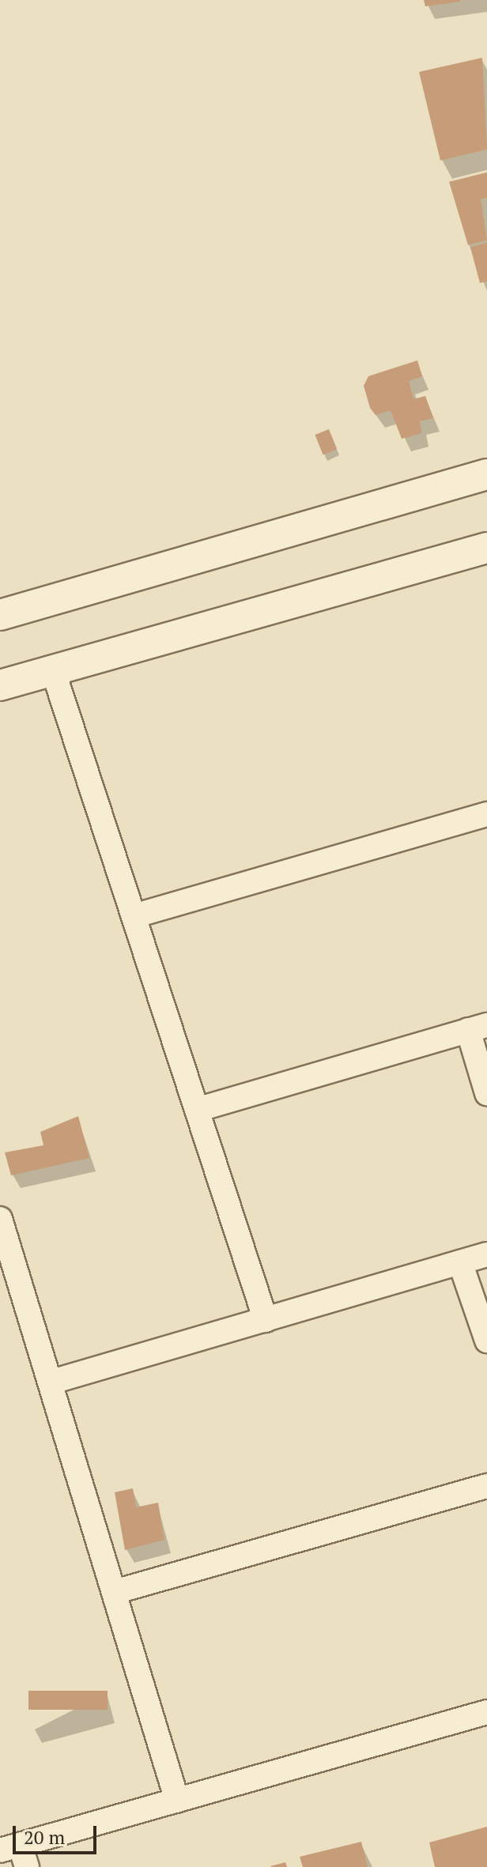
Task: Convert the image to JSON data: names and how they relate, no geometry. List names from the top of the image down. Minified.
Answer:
{"scale_bar":"20 m"}
